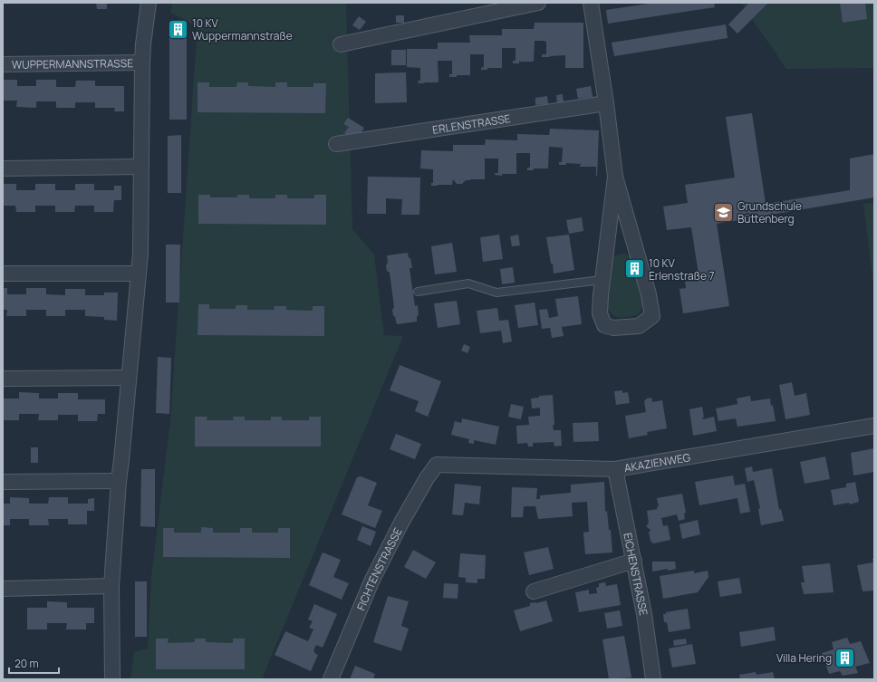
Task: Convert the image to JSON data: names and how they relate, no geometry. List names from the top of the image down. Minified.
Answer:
{"streets":{"street":["WUPPERMANNSTRASSE","ERLENSTRASSE","AKAZIENWEG","FICHTENSTRASSE","EICHENSTRASSE"]},"crossings":[["AKAZIENWEG","FICHTENSTRASSE"],["AKAZIENWEG","EICHENSTRASSE"]],"places":{"building":["10 KV Wuppermannstraße","10 KV Erlenstraße 7","Villa Hering"],"school or university":["Grundschule Büttenberg"]},"scale_bar":"20 m"}
